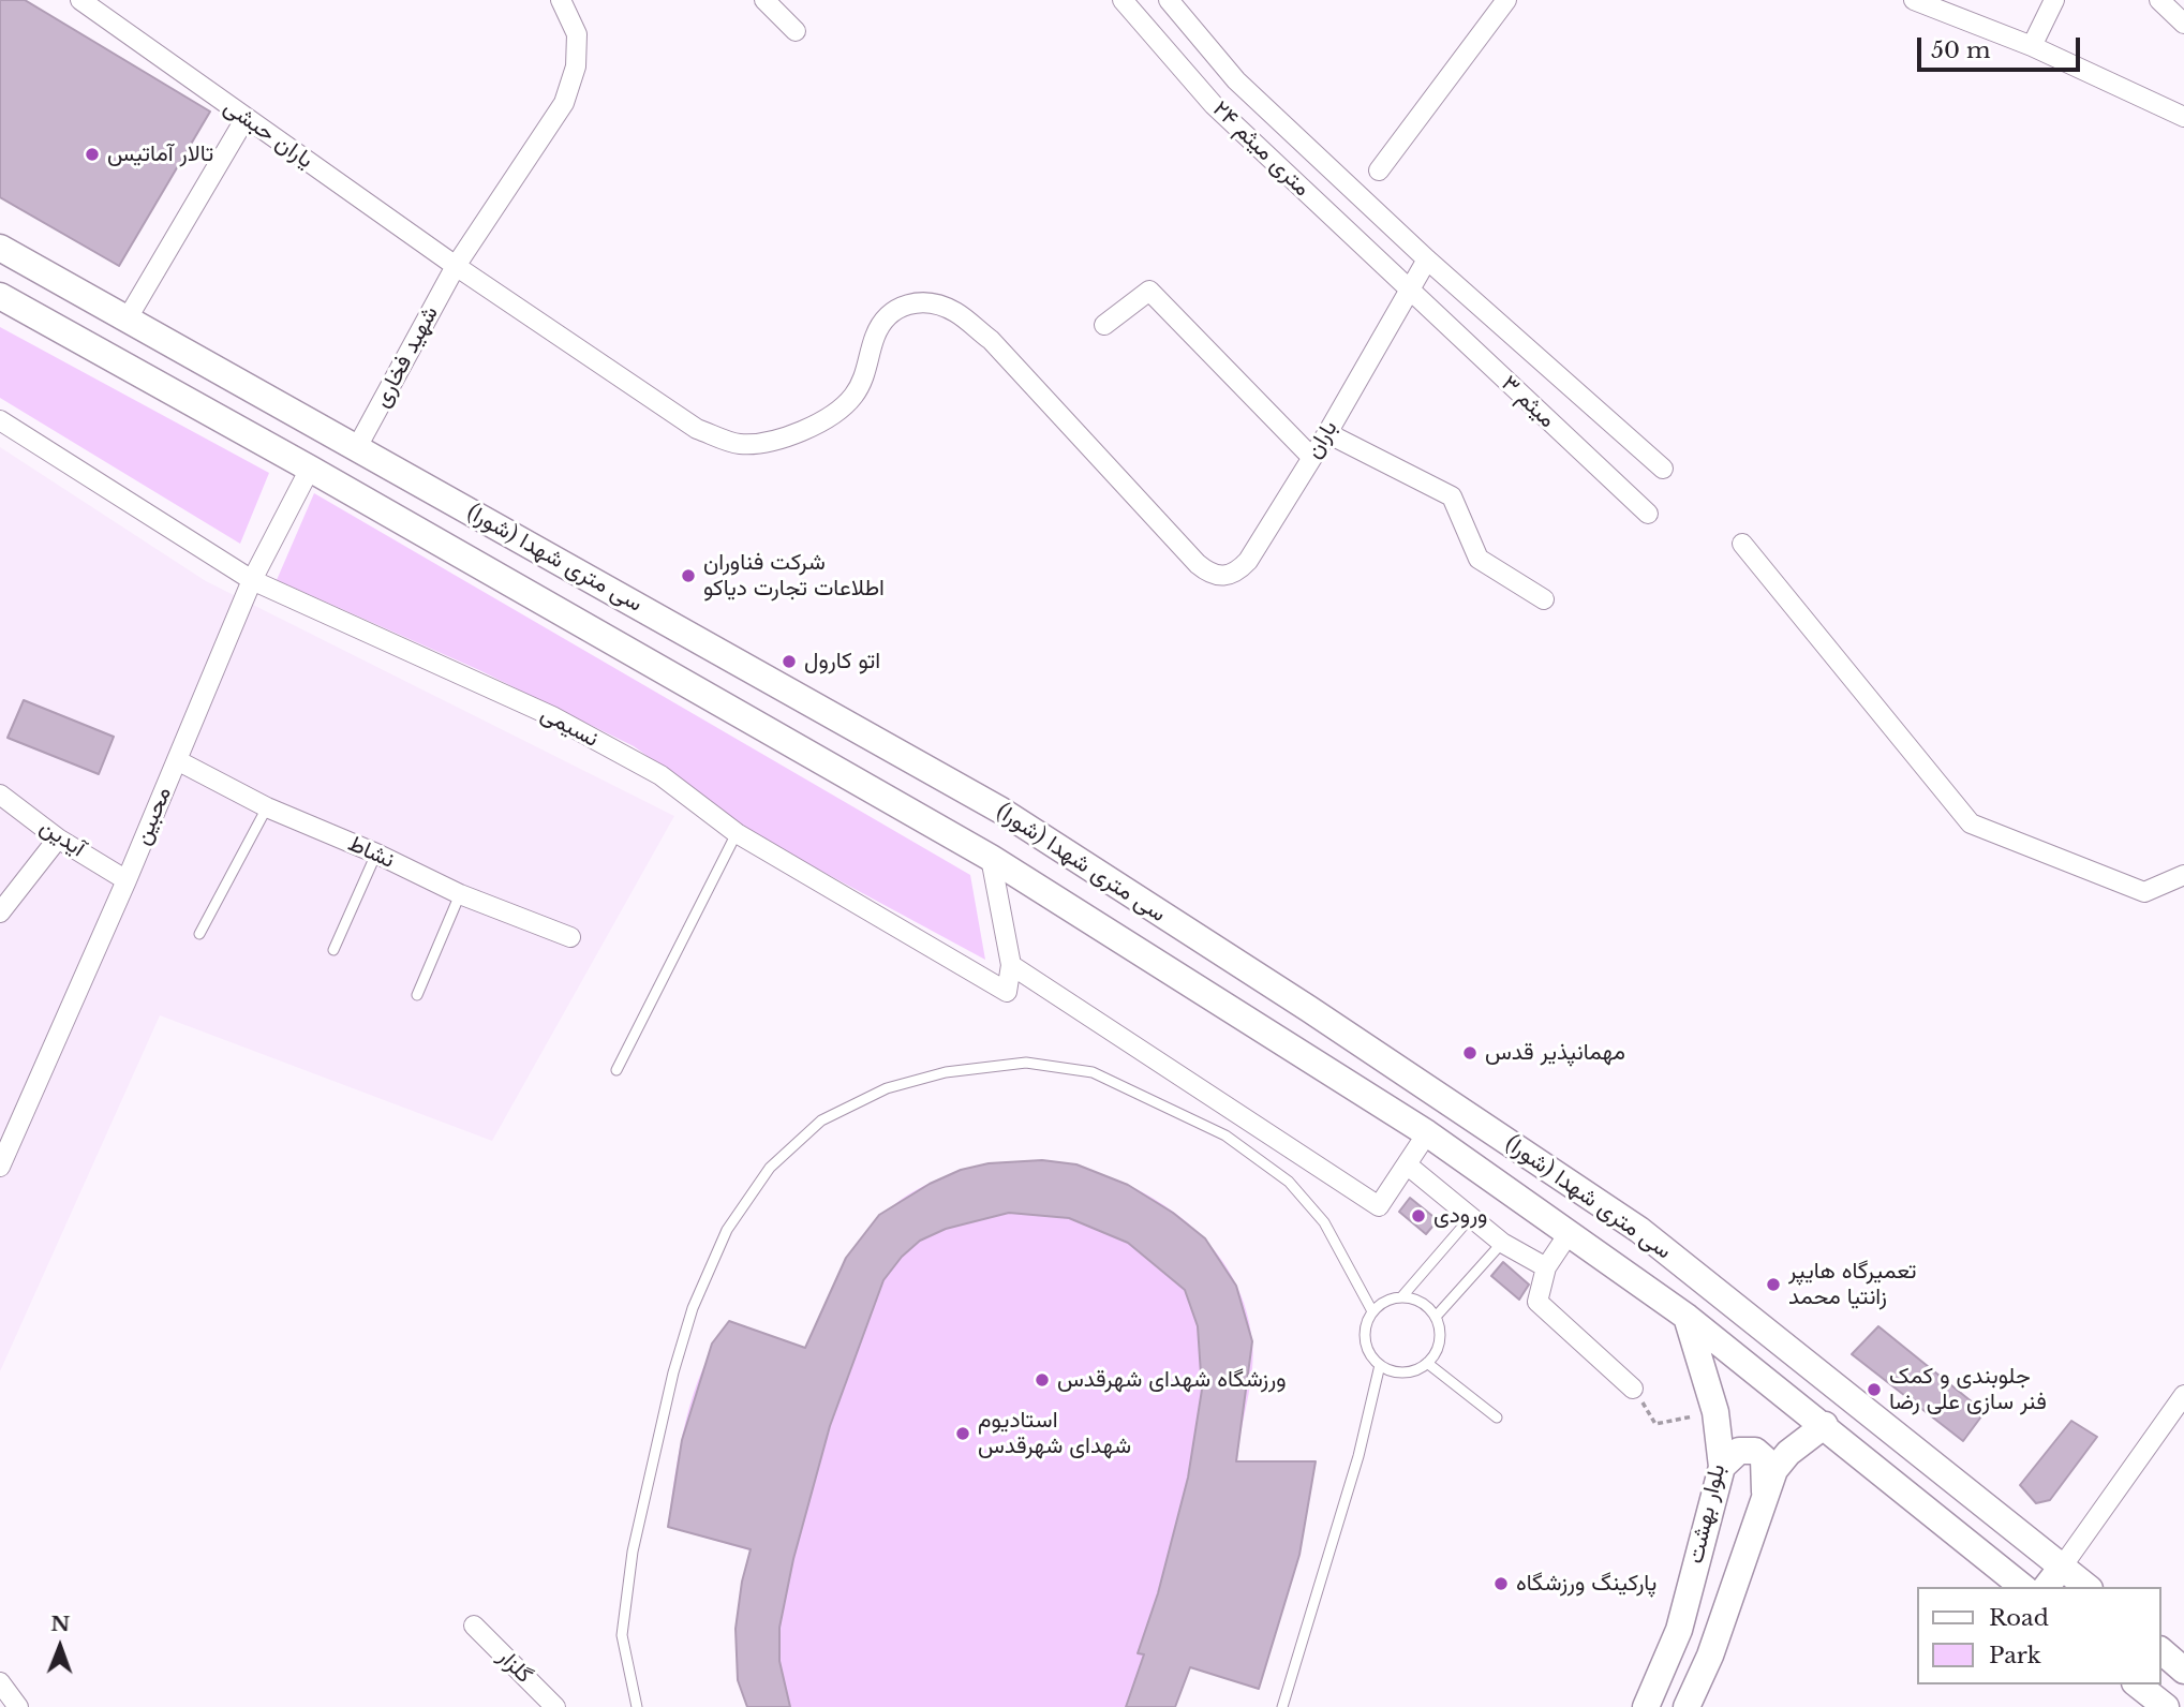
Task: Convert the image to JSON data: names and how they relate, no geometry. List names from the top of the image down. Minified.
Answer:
{"streets":{"main road":["سی متری شهدا (شورا)","بلوار بهشت"],"street":["یاران حبشی","۲۴ متری میثم","شهید فخاری","میثم ۳","باران","نسیمی","محبین","آیدین","نشاط","گلزار"]},"crossings":[["یاران حبشی","شهید فخاری"],["یاران حبشی","باران"],["۲۴ متری میثم","میثم ۳"],["۲۴ متری میثم","باران"],["شهید فخاری","سی متری شهدا (شورا)"],["میثم ۳","باران"],["سی متری شهدا (شورا)","محبین"],["سی متری شهدا (شورا)","بلوار بهشت"],["نسیمی","محبین"],["محبین","آیدین"],["محبین","نشاط"]],"places":["تالار آماتیس","شرکت فناوران اطلاعات تجارت دیاکو","اتو کارول","مهمانپذیر قدس","ورودی","تعمیرگاه هایپر زانتیا محمد","ورزشگاه شهدای شهرقدس","جلوبندی و کمک فنر سازی علی رضا","استادیوم شهدای شهرقدس","پارکینگ ورزشگاه"],"legend":["Road","Park"],"scale_bar":"50 m","north":"top"}
